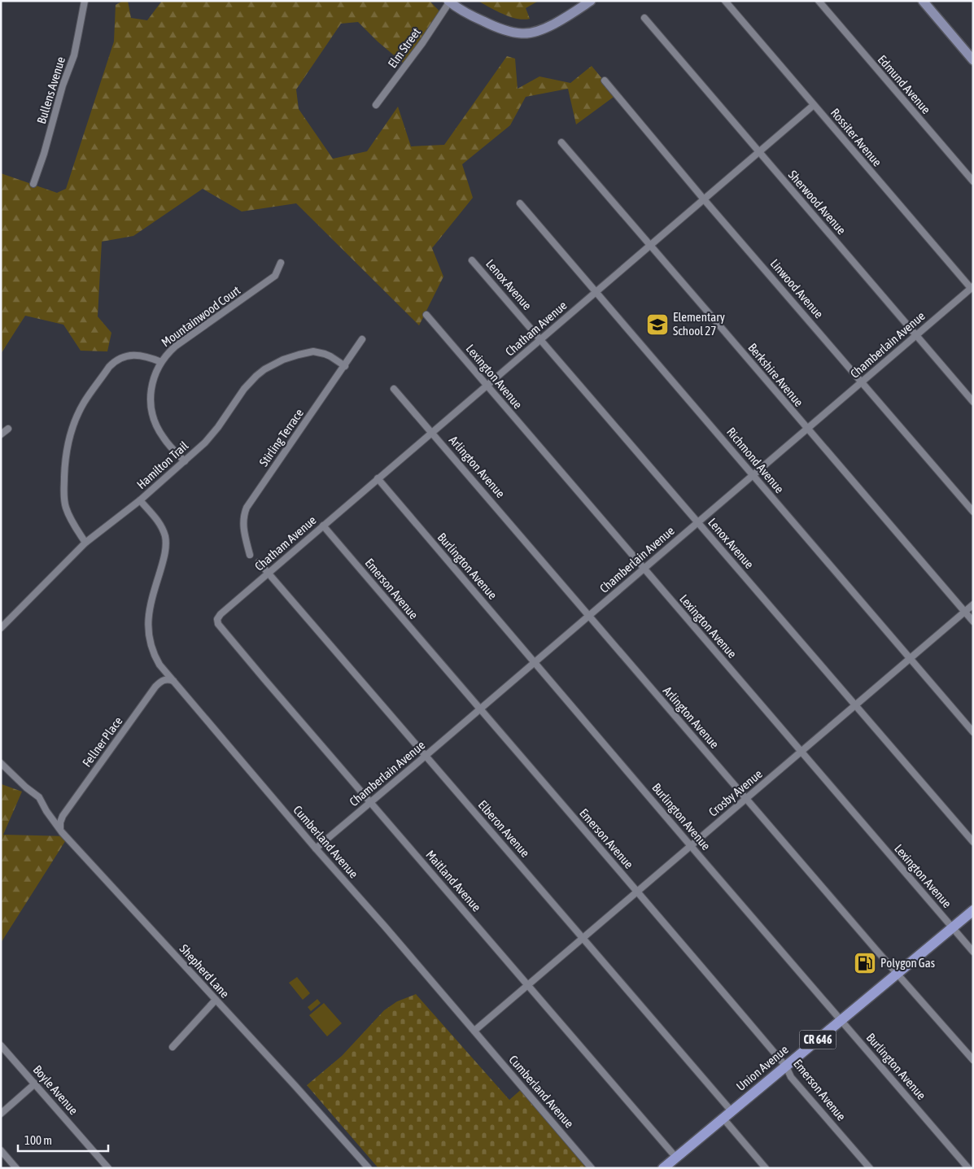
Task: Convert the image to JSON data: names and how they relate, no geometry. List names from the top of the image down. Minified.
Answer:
{"streets":{"main road":["CR 646","Union Avenue"],"street":["Elm Street","Edmund Avenue","Bullens Avenue","Rossiter Avenue","Sherwood Avenue","Lenox Avenue","Linwood Avenue","Mountainwood Court","Chatham Avenue","Chamberlain Avenue","Berkshire Avenue","Lexington Avenue","Stirling Terrace","Richmond Avenue","Hamilton Trail","Arlington Avenue","Burlington Avenue","Emerson Avenue","Fellner Place","Crosby Avenue","Elberon Avenue","Cumberland Avenue","Maitland Avenue","Shepherd Lane","Boyle Avenue"]},"crossings":[["Rossiter Avenue","Chatham Avenue"],["Rossiter Avenue","Chamberlain Avenue"],["Sherwood Avenue","Chatham Avenue"],["Sherwood Avenue","Chamberlain Avenue"],["Lenox Avenue","Chatham Avenue"],["Lenox Avenue","Chamberlain Avenue"],["Lenox Avenue","Crosby Avenue"],["Linwood Avenue","Chatham Avenue"],["Linwood Avenue","Chamberlain Avenue"],["Mountainwood Court","Hamilton Trail"],["Chatham Avenue","Berkshire Avenue"],["Chatham Avenue","Lexington Avenue"],["Chatham Avenue","Richmond Avenue"],["Chatham Avenue","Arlington Avenue"],["Chatham Avenue","Burlington Avenue"],["Chatham Avenue","Emerson Avenue"],["Chatham Avenue","Elberon Avenue"],["Chatham Avenue","Maitland Avenue"],["Chamberlain Avenue","Berkshire Avenue"],["Chamberlain Avenue","Lexington Avenue"],["Chamberlain Avenue","Richmond Avenue"],["Chamberlain Avenue","Arlington Avenue"],["Chamberlain Avenue","Burlington Avenue"],["Chamberlain Avenue","Emerson Avenue"],["Chamberlain Avenue","Elberon Avenue"],["Chamberlain Avenue","Cumberland Avenue"],["Chamberlain Avenue","Maitland Avenue"],["Berkshire Avenue","Crosby Avenue"],["Lexington Avenue","Crosby Avenue"],["Lexington Avenue","Union Avenue"],["Stirling Terrace","Hamilton Trail"],["Richmond Avenue","Crosby Avenue"],["Hamilton Trail","Cumberland Avenue"],["Arlington Avenue","Crosby Avenue"],["Arlington Avenue","Union Avenue"],["Burlington Avenue","Crosby Avenue"],["Burlington Avenue","Union Avenue"],["Emerson Avenue","Crosby Avenue"],["Emerson Avenue","Union Avenue"],["Fellner Place","Cumberland Avenue"],["Fellner Place","Shepherd Lane"],["Crosby Avenue","Elberon Avenue"],["Crosby Avenue","Cumberland Avenue"],["Crosby Avenue","Maitland Avenue"],["Elberon Avenue","Union Avenue"],["Maitland Avenue","Union Avenue"]],"places":{"school or university":["Elementary School 27"],"fuel station":["Polygon Gas"]},"scale_bar":"100 m"}
